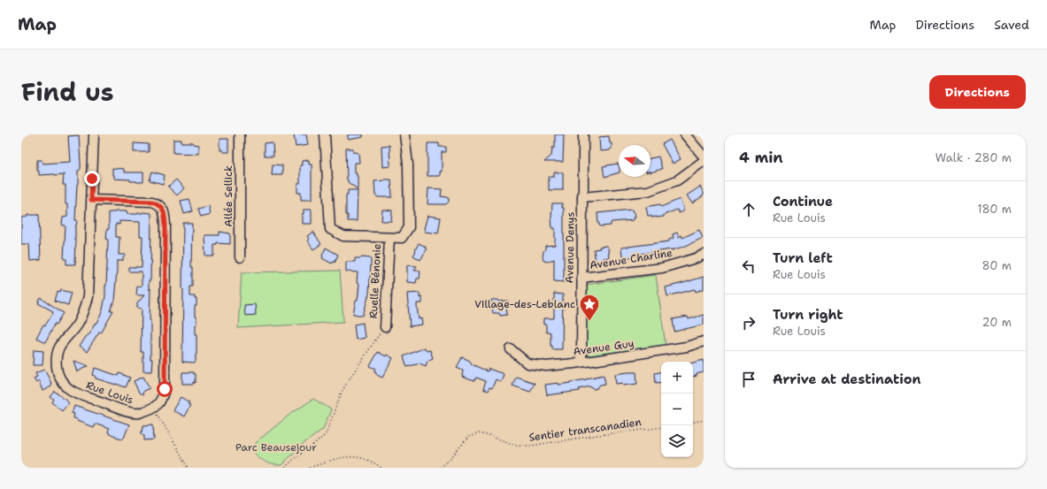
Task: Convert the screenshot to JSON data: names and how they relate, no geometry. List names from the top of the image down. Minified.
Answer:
{"streets":{"street":["Allée Sellick","Avenue Denys","Avenue Charline","Ruelle Bénonie","Avenue Guy","Rue Louis"],"path":["Sentier transcanadien"]},"crossings":[["Avenue Denys","Avenue Charline"],["Avenue Denys","Avenue Guy"]],"parks":["Parc Beausejour"],"places":{"place":["Village-des-Leblanc"]},"north":"left","page":{"header":"Map","nav":["Map","Directions","Saved"],"title":"Find us","buttons":"Directions","heading":["4 min","Walk · 280 m"],"list":[["Continue","Rue Louis","180 m"],["Turn left","Rue Louis","80 m"],["Turn right","Rue Louis","20 m"],"Arrive at destination"],"map_buttons":["+","−"]}}
